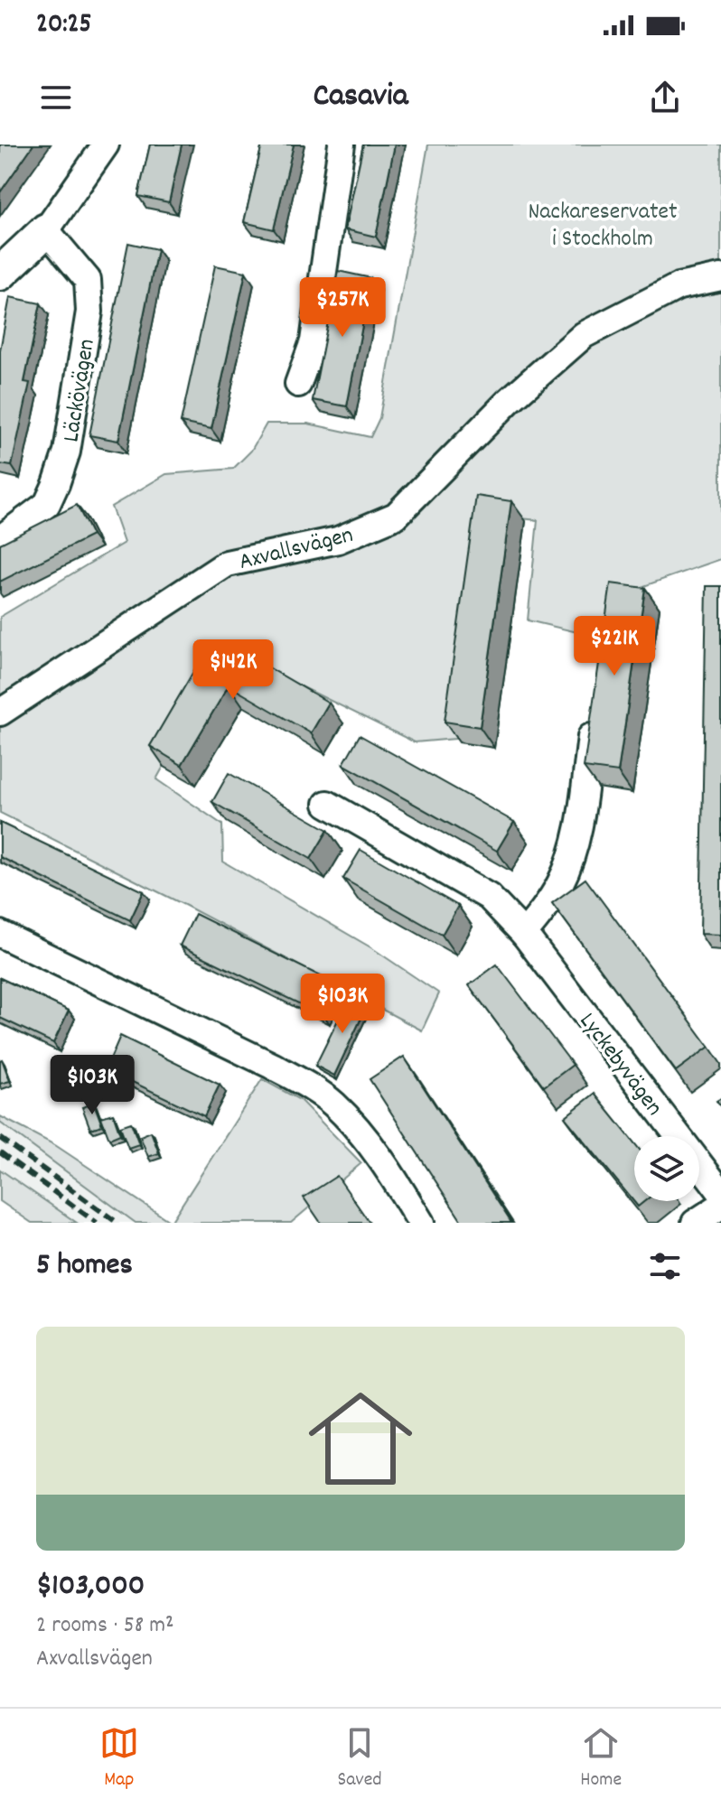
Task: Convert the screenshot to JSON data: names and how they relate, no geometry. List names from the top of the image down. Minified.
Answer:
{"streets":{"street":["Läckövägen","Axvallsvägen","Lyckebyvägen"]},"parks":["Nackareservatet i Stockholm"],"page":{"status":"20:25","header":"Casavia","price":["$257K","$221K","$142K","$103K","$103K"],"heading":"5 homes","list":[{"name":"$103,000","note":"2 rooms · 58 m² · Axvallsvägen"}],"tabs":["Map","Saved","Home"]}}
